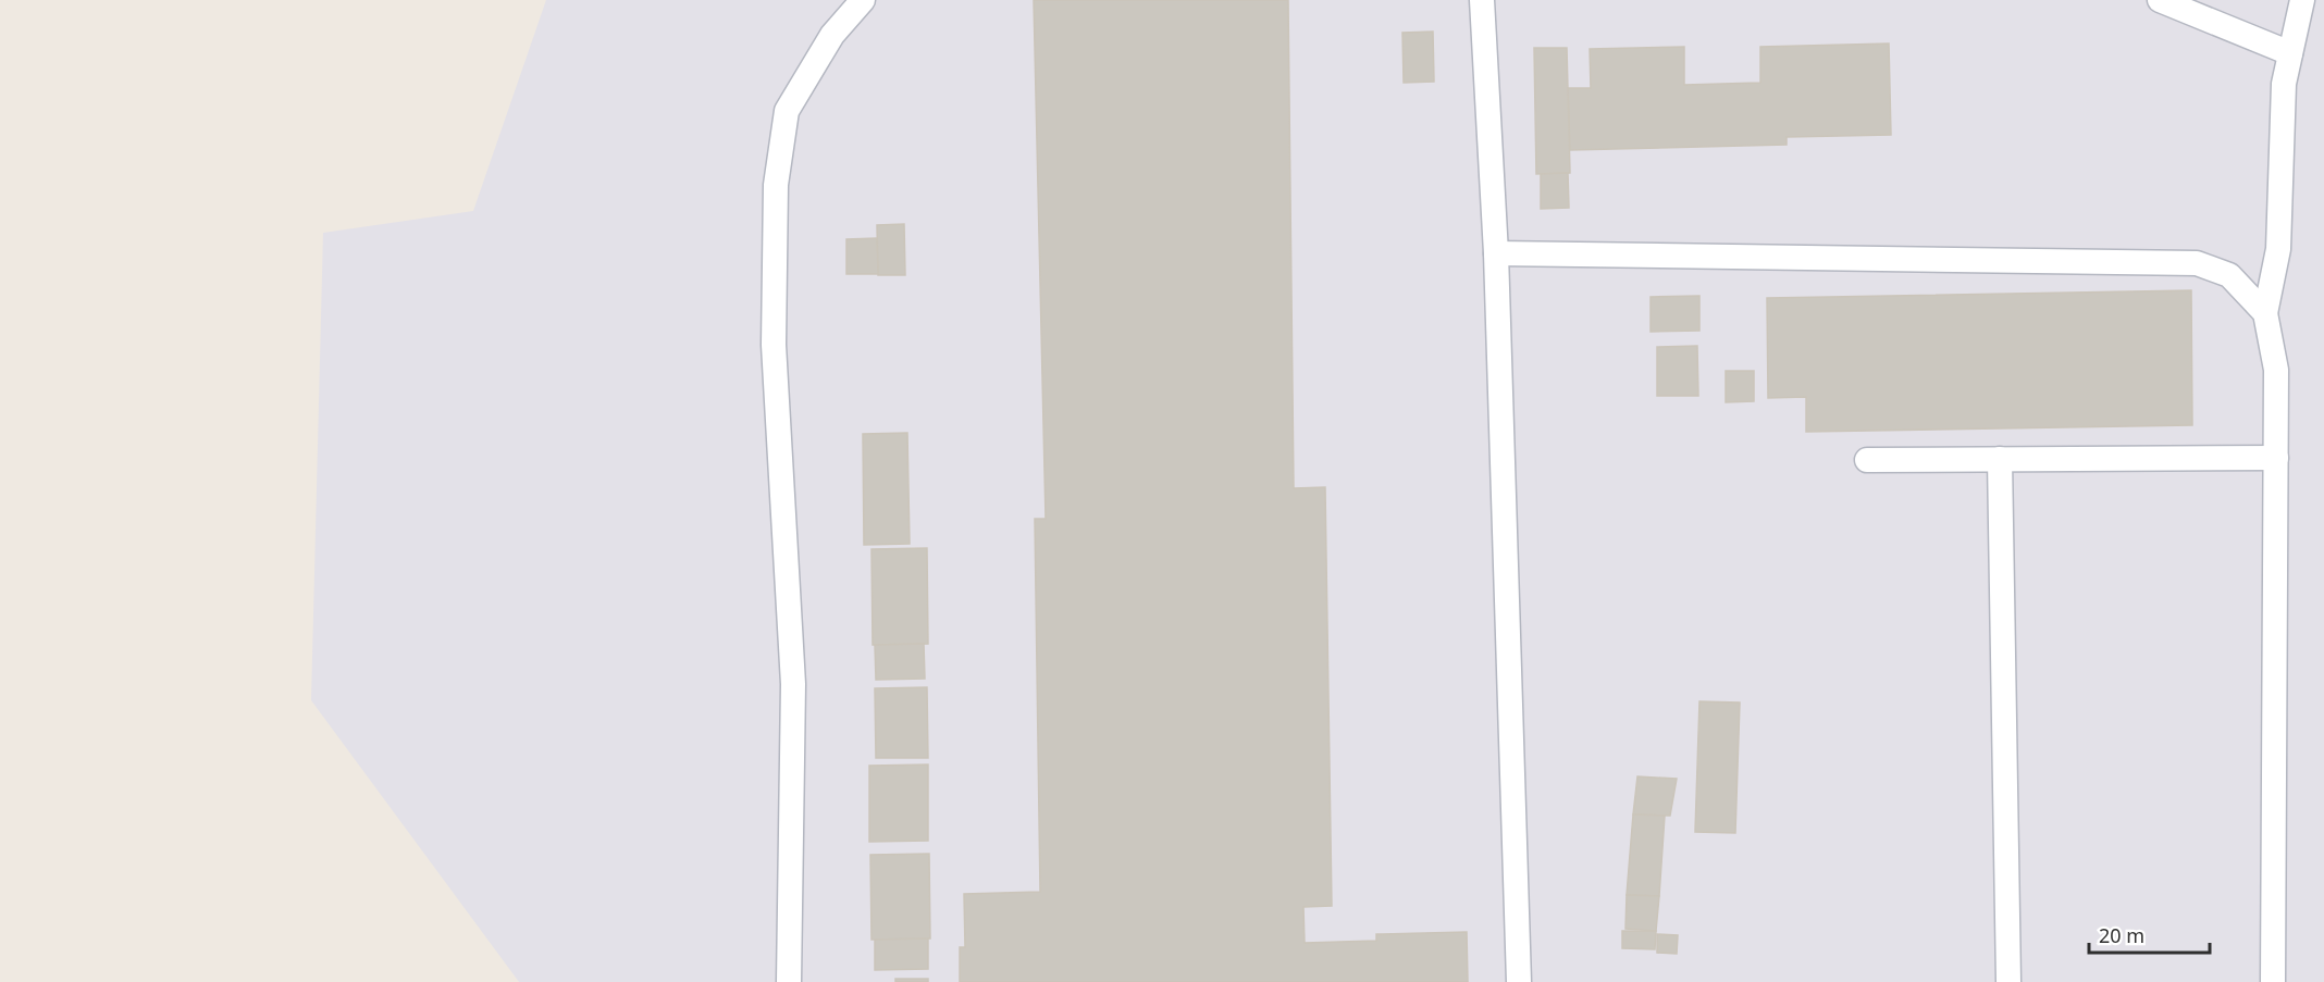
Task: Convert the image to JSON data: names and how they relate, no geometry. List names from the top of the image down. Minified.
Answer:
{"scale_bar":"20 m"}
